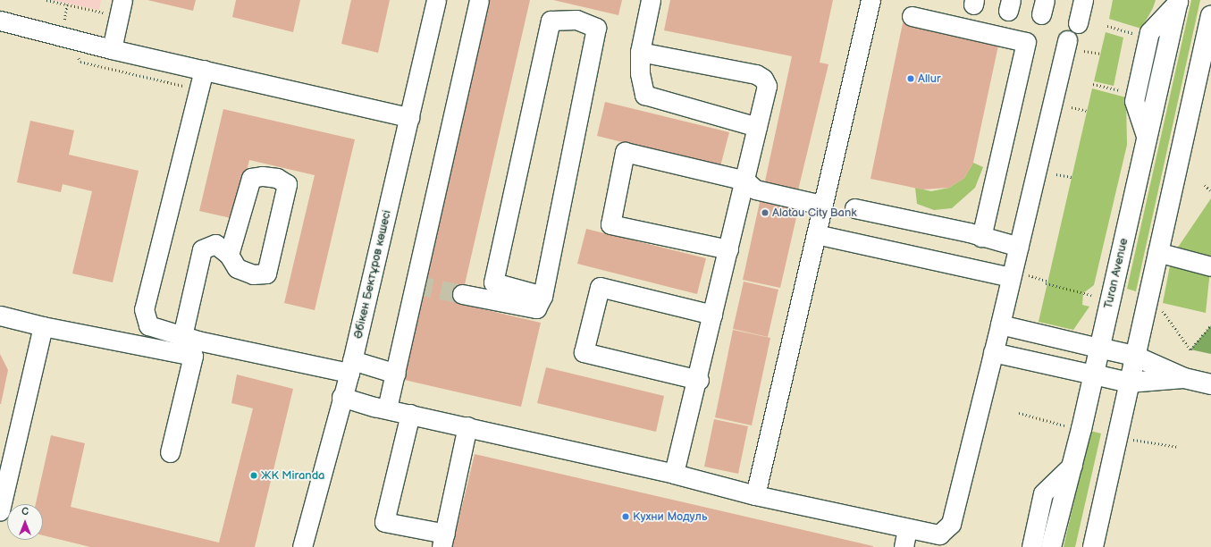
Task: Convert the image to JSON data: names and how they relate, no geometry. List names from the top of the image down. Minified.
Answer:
{"streets":{"main road":["Turan Avenue"],"street":["Әбікен Бектұров көшесі"]},"places":["Allur","Alatau City Bank","ЖК Miranda","Кухни Модуль"],"north":"top"}
